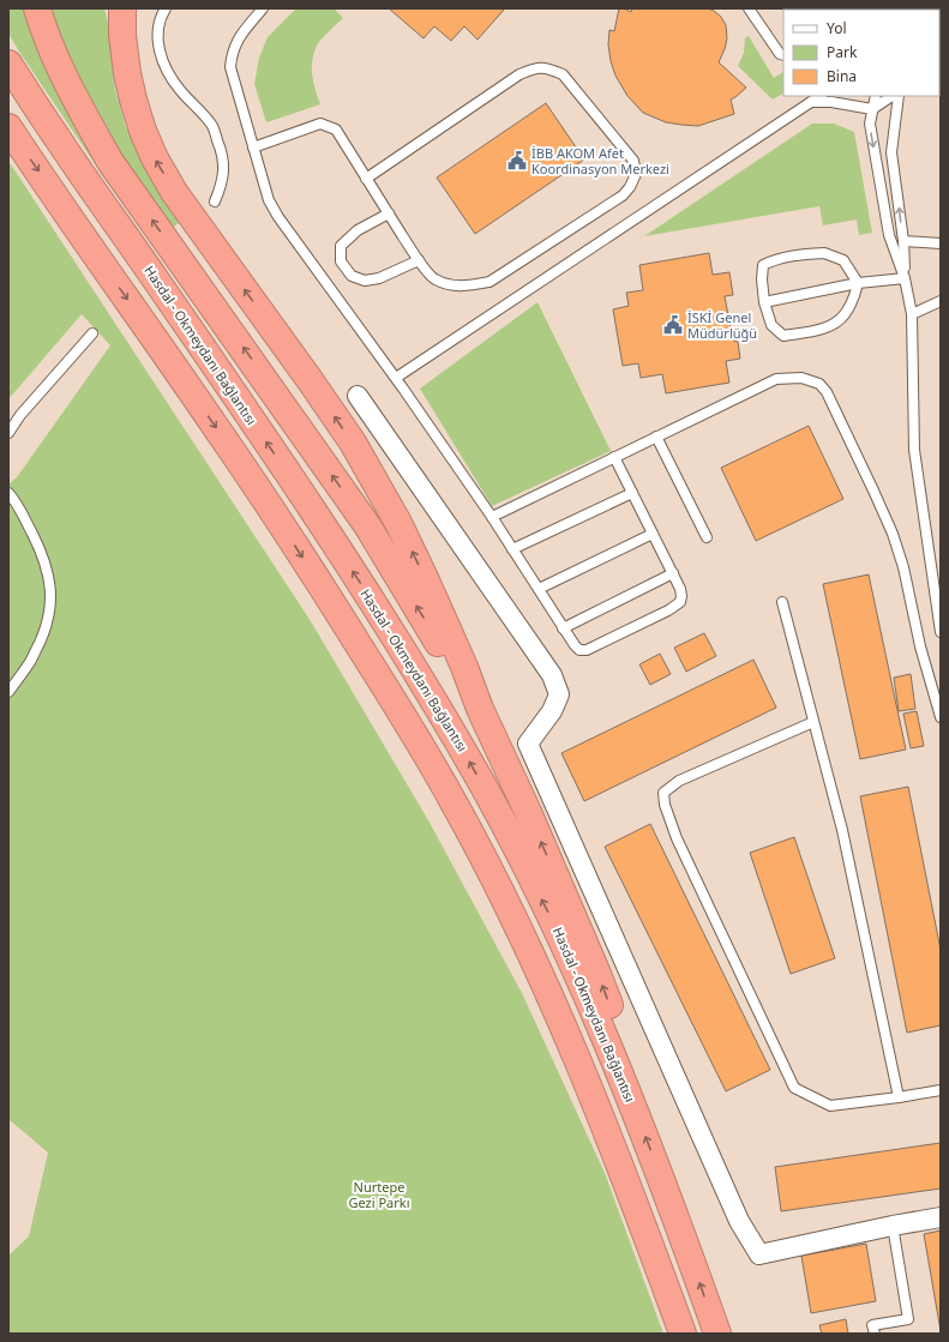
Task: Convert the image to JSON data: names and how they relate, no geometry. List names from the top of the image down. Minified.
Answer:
{"streets":{"highway":["Hasdal - Okmeydanı Bağlantısı"]},"parks":["Nurtepe Gezi Parkı"],"places":{"public building":["İBB AKOM Afet Koordinasyon Merkezi","İSKİ Genel Müdürlüğü"]},"legend":["Yol","Park","Bina"]}
